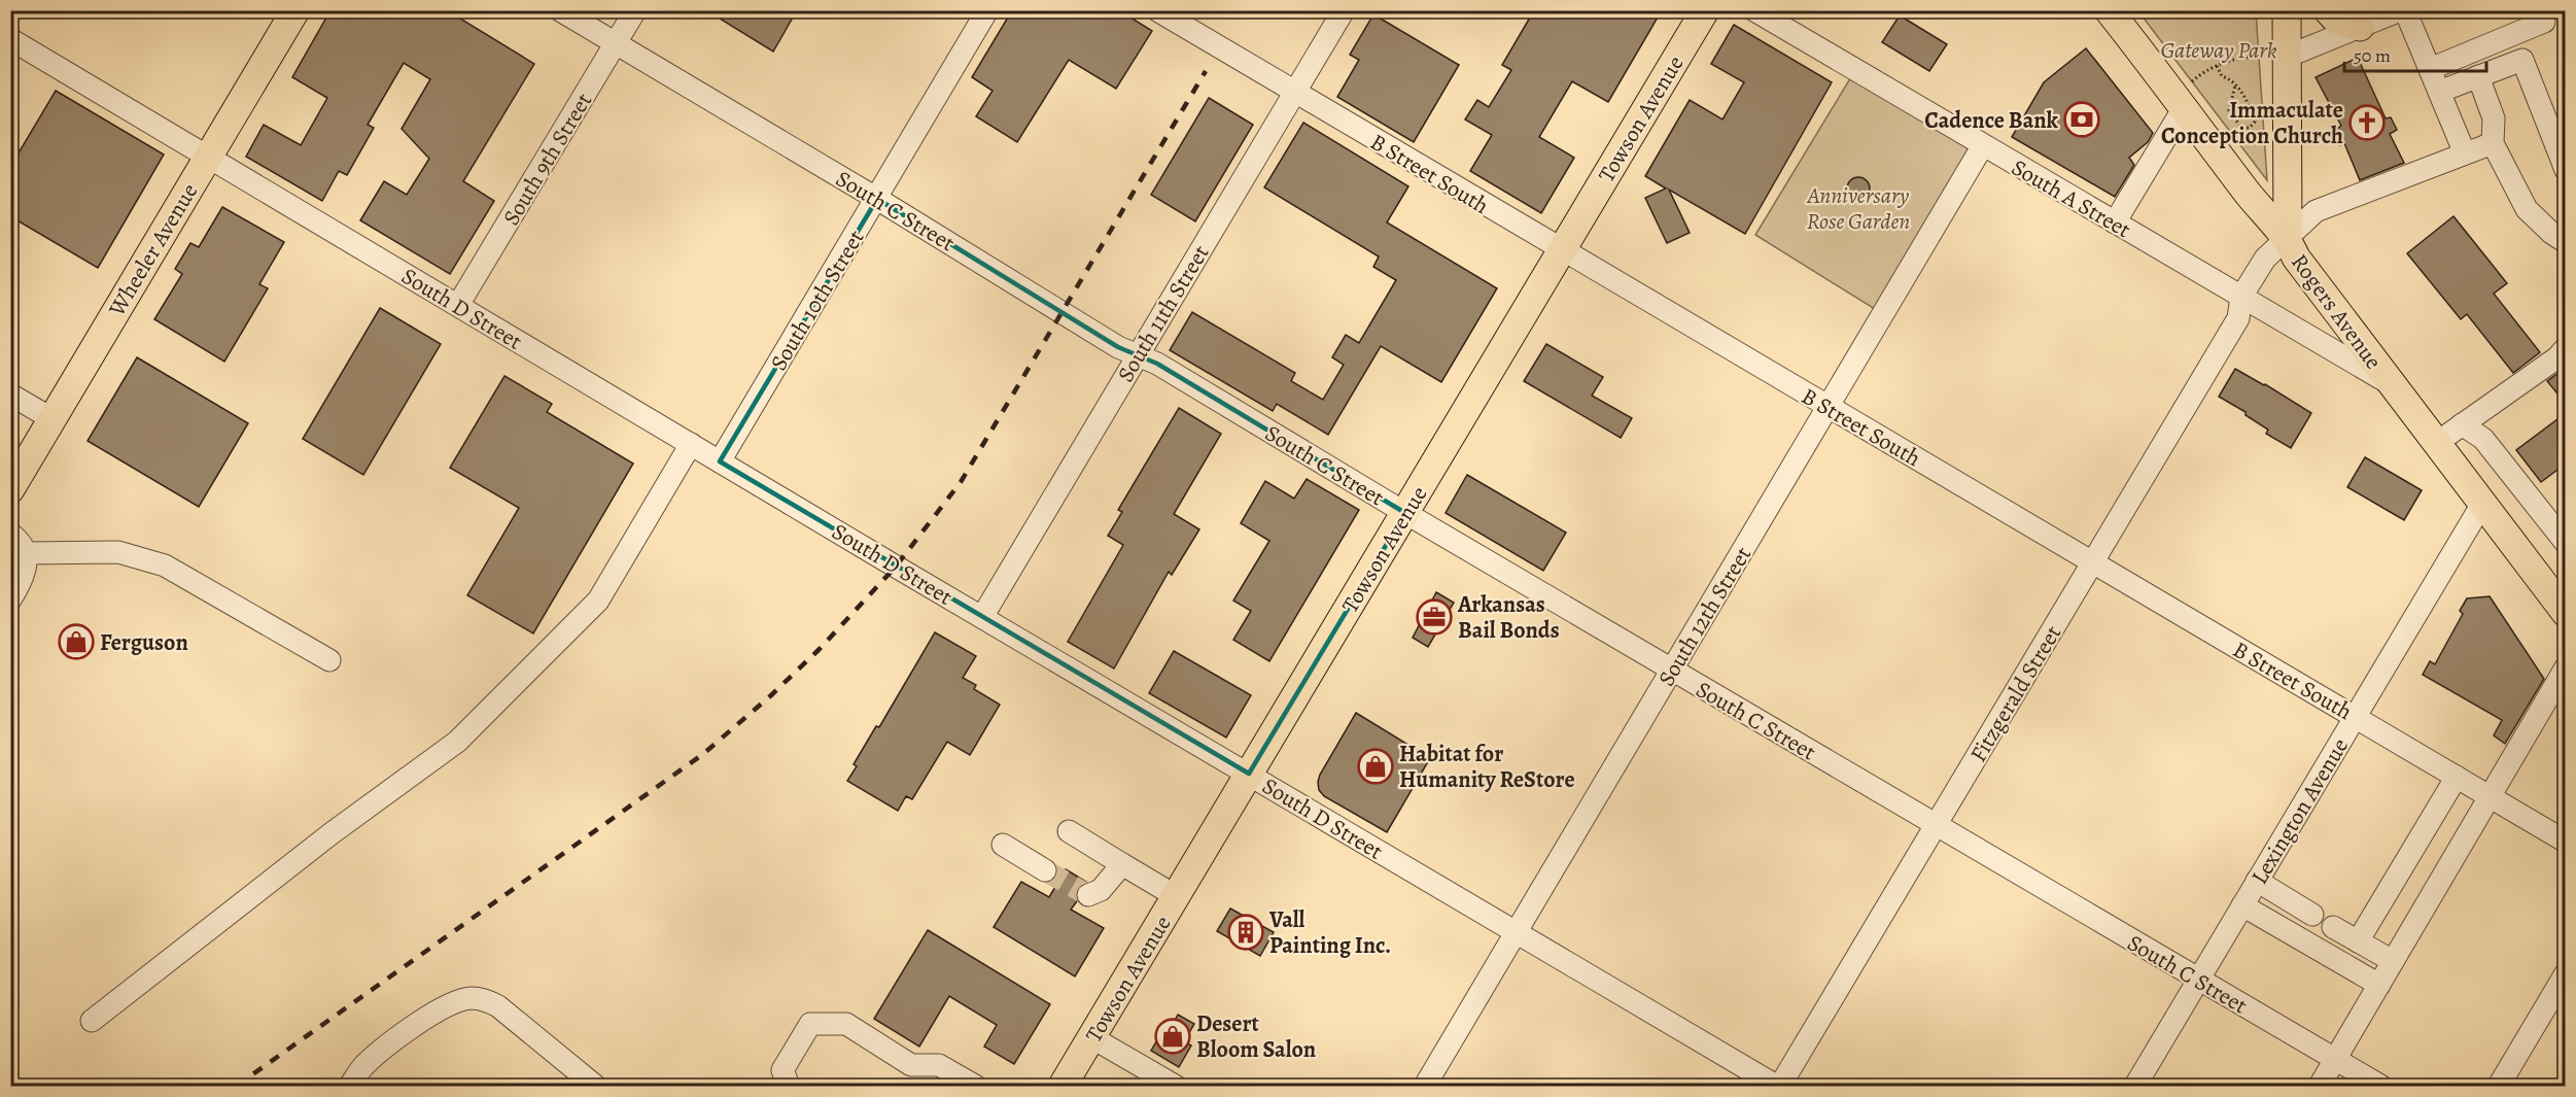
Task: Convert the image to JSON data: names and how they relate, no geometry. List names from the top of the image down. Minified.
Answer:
{"streets":{"main road":["Towson Avenue","Wheeler Avenue","Rogers Avenue"],"street":["South 9th Street","B Street South","South A Street","South C Street","South 10th Street","South D Street","South 11th Street","South 12th Street","Fitzgerald Street","Lexington Avenue"]},"crossings":[["Towson Avenue","B Street South"],["Towson Avenue","South C Street"],["Towson Avenue","South D Street"],["South 9th Street","South C Street"],["South 9th Street","South D Street"],["B Street South","South 11th Street"],["B Street South","South 12th Street"],["B Street South","Fitzgerald Street"],["B Street South","Lexington Avenue"],["South A Street","Rogers Avenue"],["South A Street","South 12th Street"],["South A Street","Fitzgerald Street"],["South C Street","South 10th Street"],["South C Street","South 11th Street"],["South C Street","South 12th Street"],["South C Street","Fitzgerald Street"],["South C Street","Lexington Avenue"],["Wheeler Avenue","South D Street"],["South 10th Street","South D Street"],["South D Street","South 11th Street"],["South D Street","South 12th Street"],["Rogers Avenue","Fitzgerald Street"],["Rogers Avenue","Lexington Avenue"]],"parks":["Gateway Park","Anniversary Rose Garden"],"places":{"bank":["Cadence Bank"],"church":["Immaculate Conception Church"],"office":["Arkansas Bail Bonds"],"shop":["Ferguson","Habitat for Humanity ReStore","Desert Bloom Salon"],"building":["Vall Painting Inc."]},"scale_bar":"50 m"}
